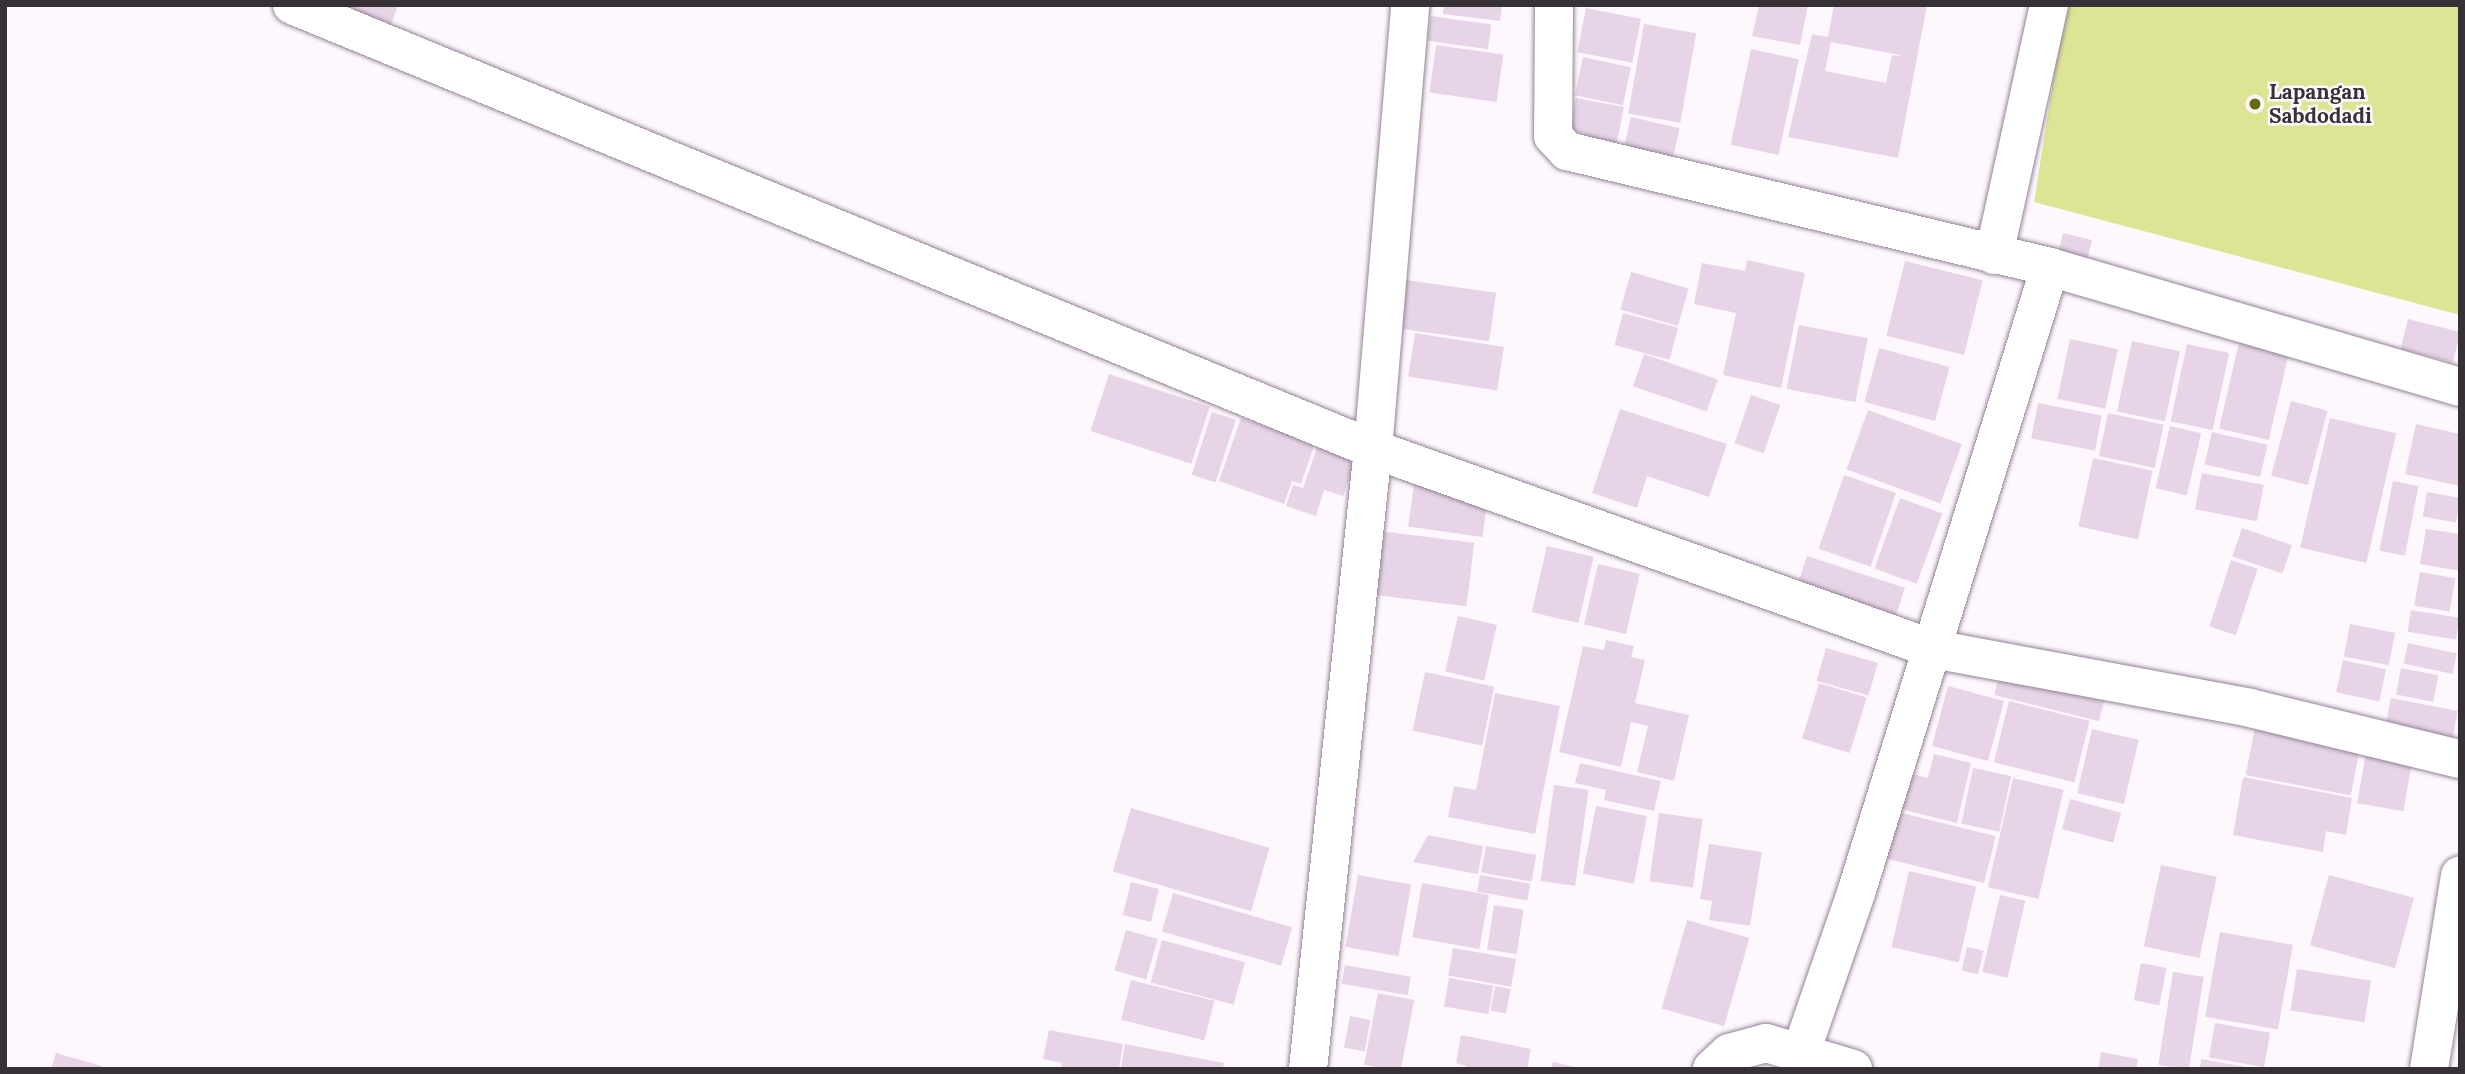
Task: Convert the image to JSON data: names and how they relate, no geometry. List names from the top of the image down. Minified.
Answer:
{"places":["Lapangan Sabdodadi"]}
